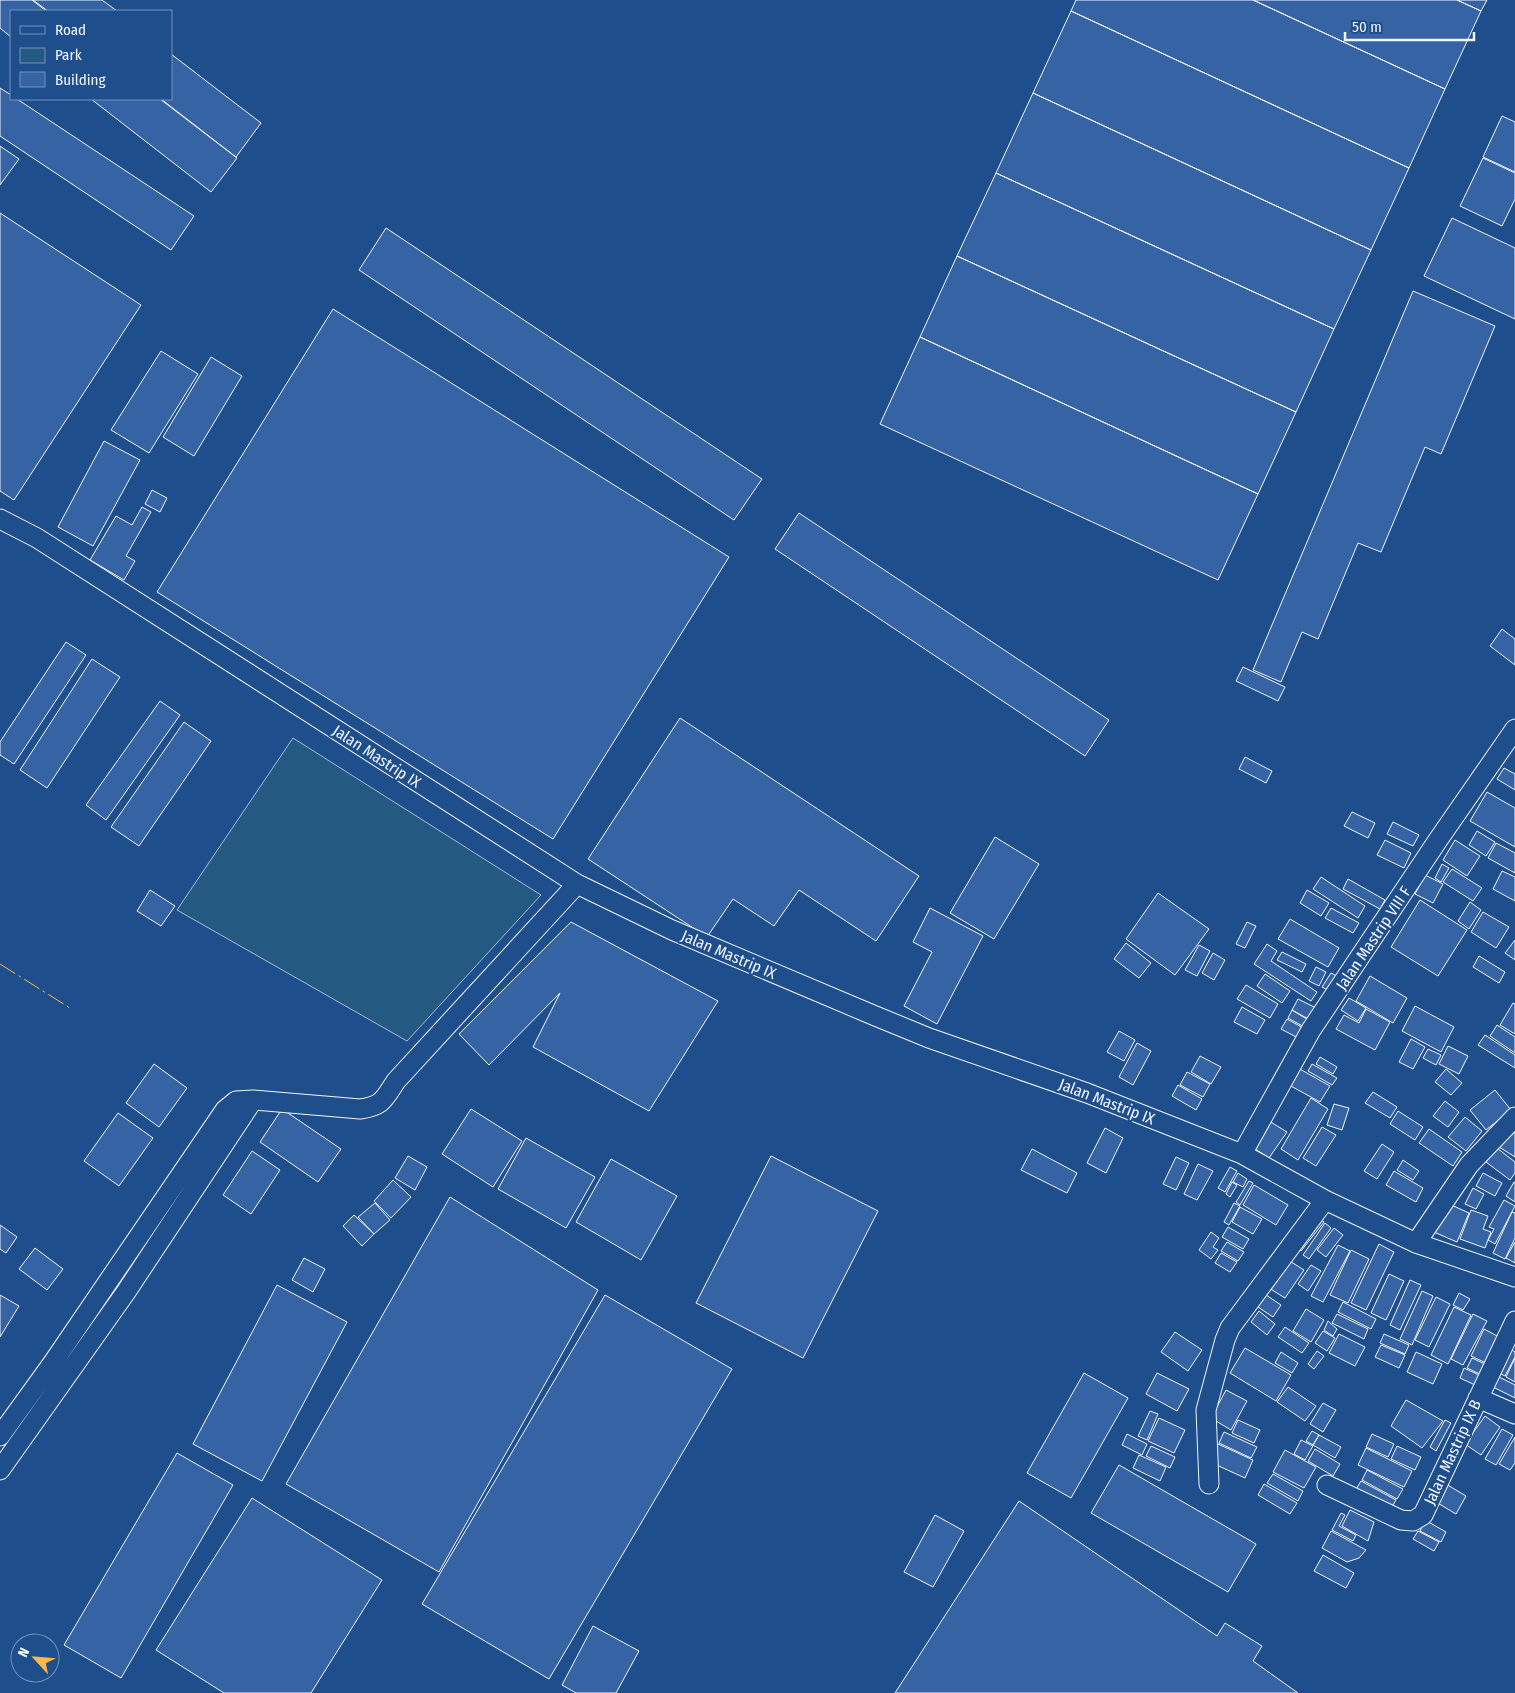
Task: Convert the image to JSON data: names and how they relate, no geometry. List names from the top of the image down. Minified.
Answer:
{"streets":{"street":["Jalan Mastrip IX","Jalan Mastrip VIII F","Jalan Mastrip IX B"]},"crossings":[["Jalan Mastrip IX","Jalan Mastrip VIII F"]],"legend":["Road","Park","Building"],"scale_bar":"50 m","north":"top left"}
